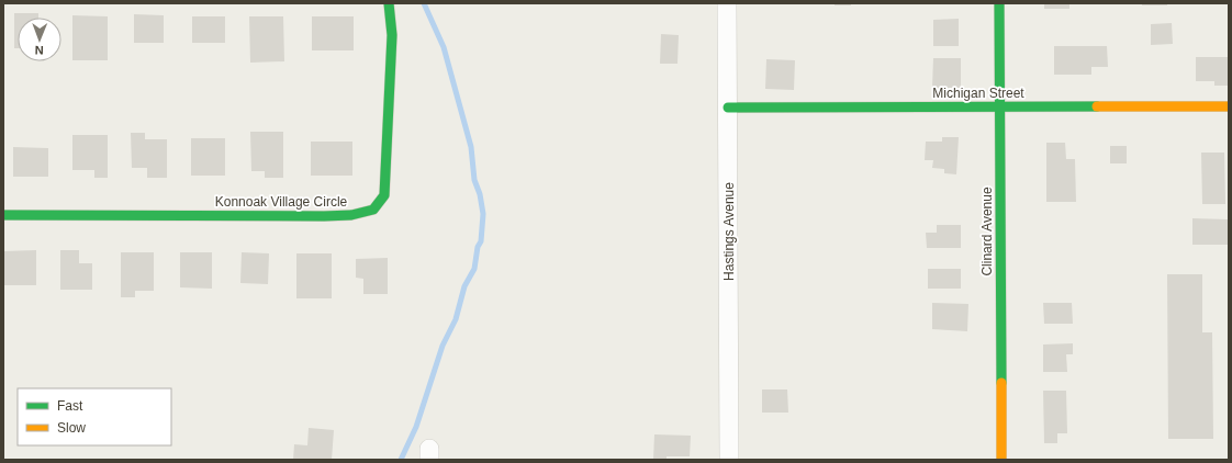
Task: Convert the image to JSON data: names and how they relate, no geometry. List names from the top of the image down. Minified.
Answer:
{"streets":{"street":["Michigan Street","Konnoak Village Circle","Hastings Avenue","Clinard Avenue"]},"crossings":[["Michigan Street","Hastings Avenue"],["Michigan Street","Clinard Avenue"]],"legend":["Fast","Slow"],"north":"bottom"}
